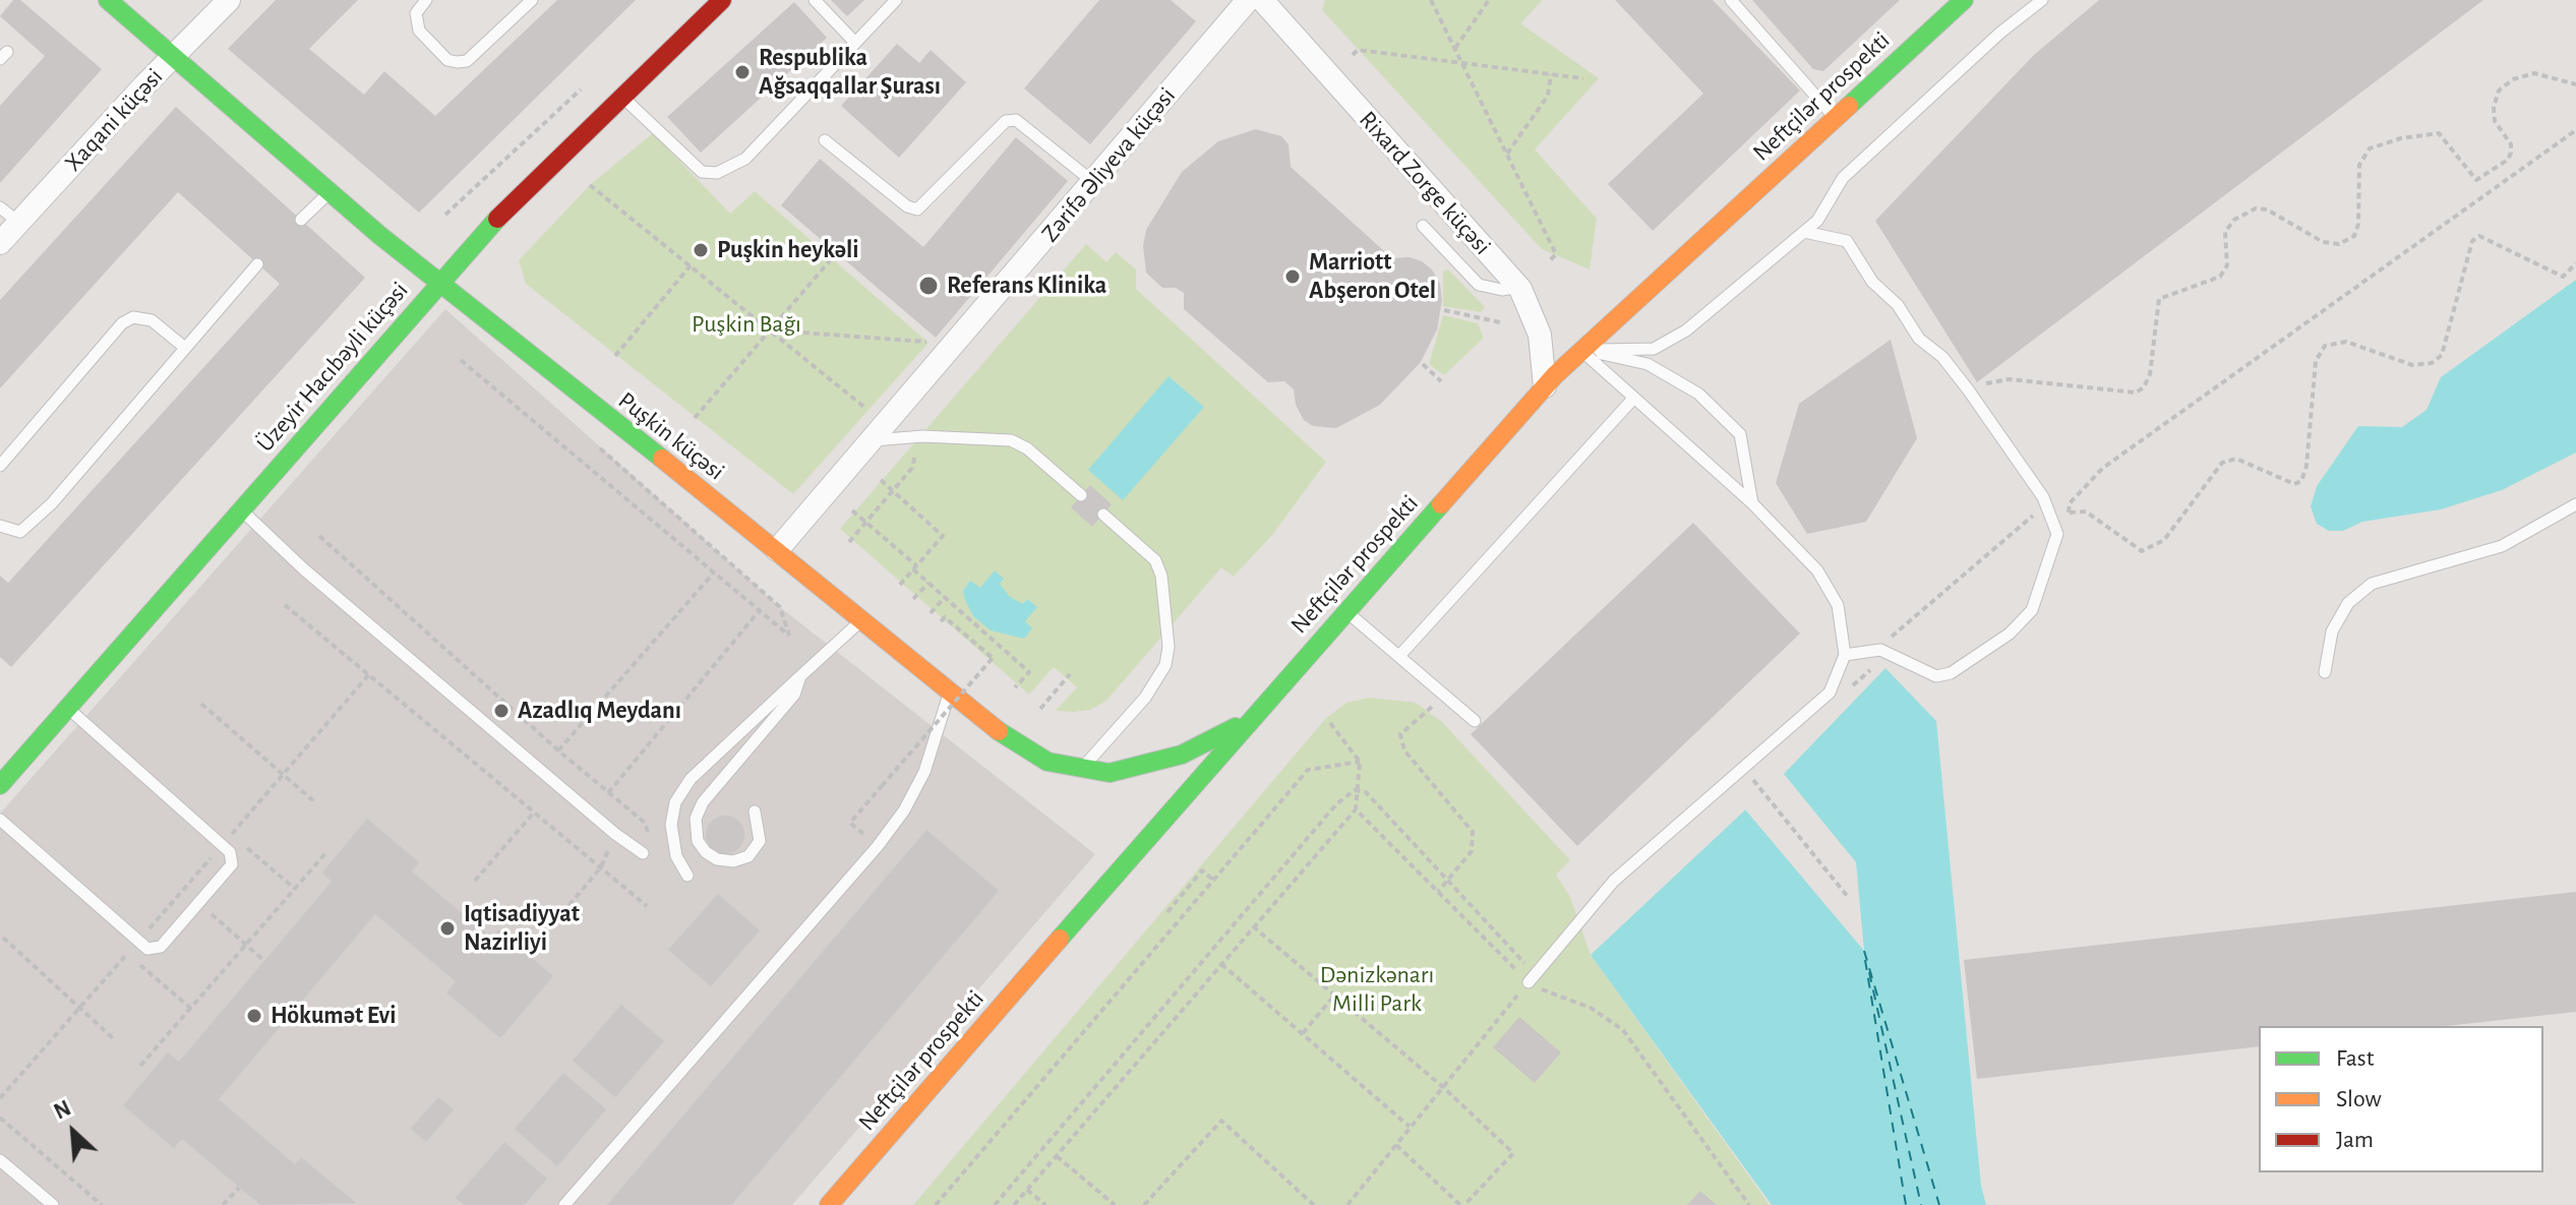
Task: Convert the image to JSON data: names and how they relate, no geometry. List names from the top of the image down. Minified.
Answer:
{"streets":{"main road":["Neftçilər prospekti","Üzeyir Hacıbəyli küçəsi","Puşkin küçəsi"],"street":["Xaqani küçəsi","Zərifə Əliyeva küçəsi","Rixard Zorge küçəsi"]},"crossings":[["Neftçilər prospekti","Rixard Zorge küçəsi"],["Neftçilər prospekti","Puşkin küçəsi"],["Xaqani küçəsi","Puşkin küçəsi"],["Zərifə Əliyeva küçəsi","Puşkin küçəsi"],["Üzeyir Hacıbəyli küçəsi","Puşkin küçəsi"]],"parks":["Puşkin Bağı","Dənizkənarı Milli Park"],"places":["Respublika Ağsaqqallar Şurası","Puşkin heykəli","Marriott Abşeron Otel","Referans Klinika","Azadlıq Meydanı","Iqtisadiyyat Nazirliyi","Hökumət Evi"],"legend":["Fast","Slow","Jam"],"north":"top left"}
